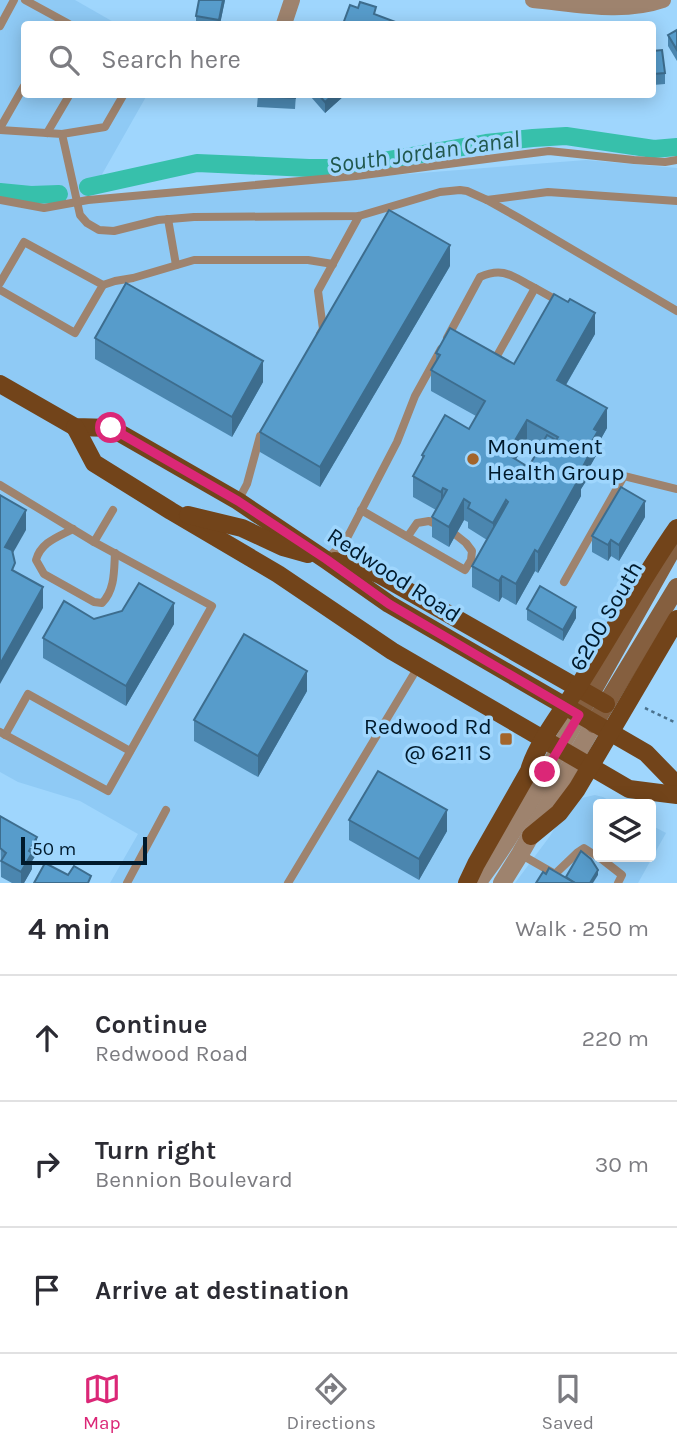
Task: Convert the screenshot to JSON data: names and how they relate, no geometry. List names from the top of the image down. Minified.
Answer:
{"streets":{"main road":["Redwood Road","6200 South"]},"crossings":[["Redwood Road","6200 South"]],"water":["South Jordan Canal"],"places":{"other":["Monument Health Group"],"transit":["Redwood Rd @ 6211 S"]},"scale_bar":"50 m","page":{"search":"Search here","scale":"50 m","heading":["4 min","Walk · 250 m"],"list":[["Continue","Redwood Road","220 m"],["Turn right","Bennion Boulevard","30 m"],"Arrive at destination"],"nav":["Map","Directions","Saved"]}}
